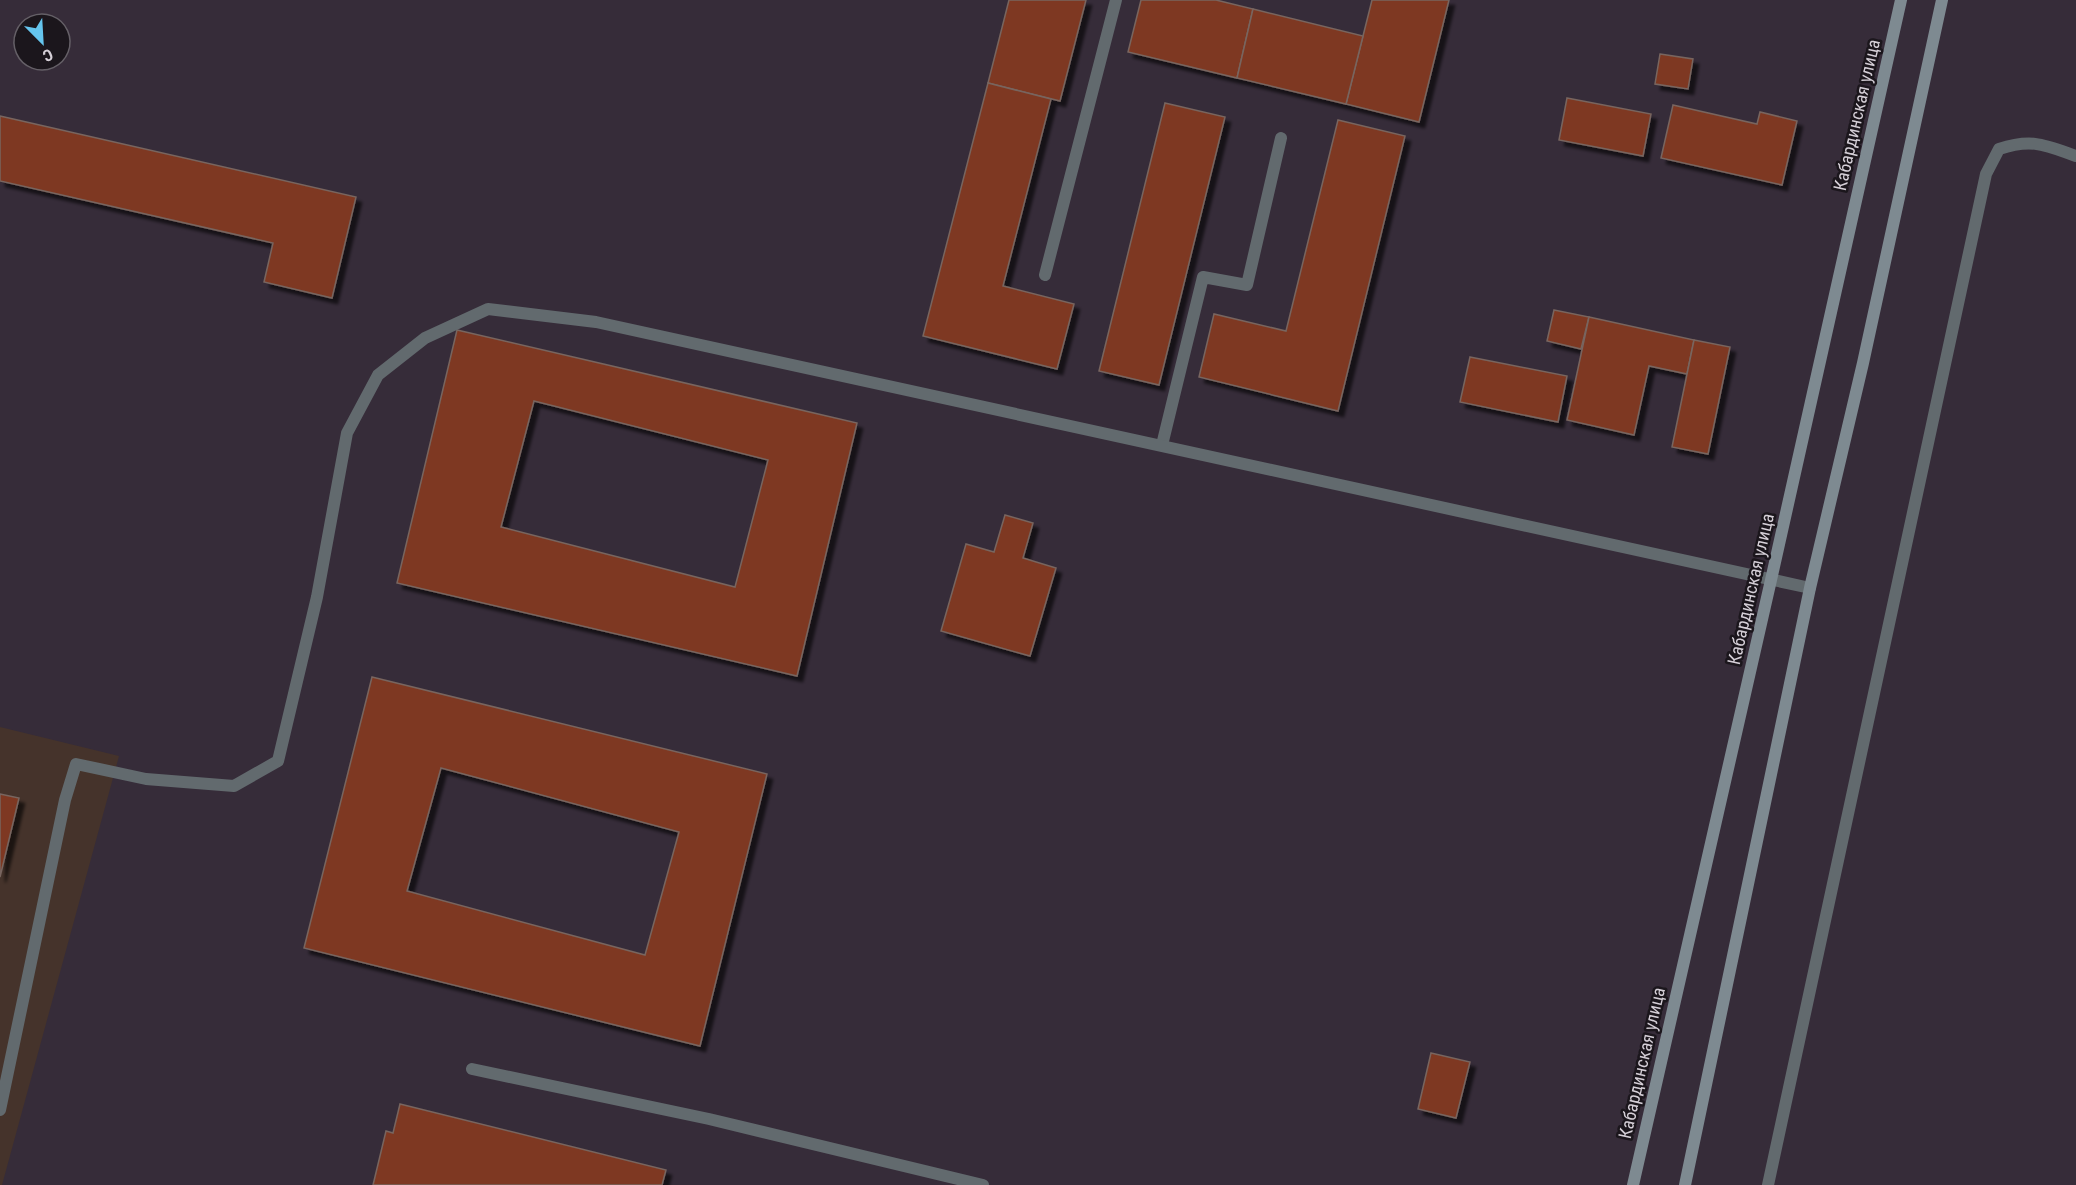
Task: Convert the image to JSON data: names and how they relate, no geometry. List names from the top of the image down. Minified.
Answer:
{"streets":{"main road":["Кабардинская улица"]},"north":"bottom right"}
